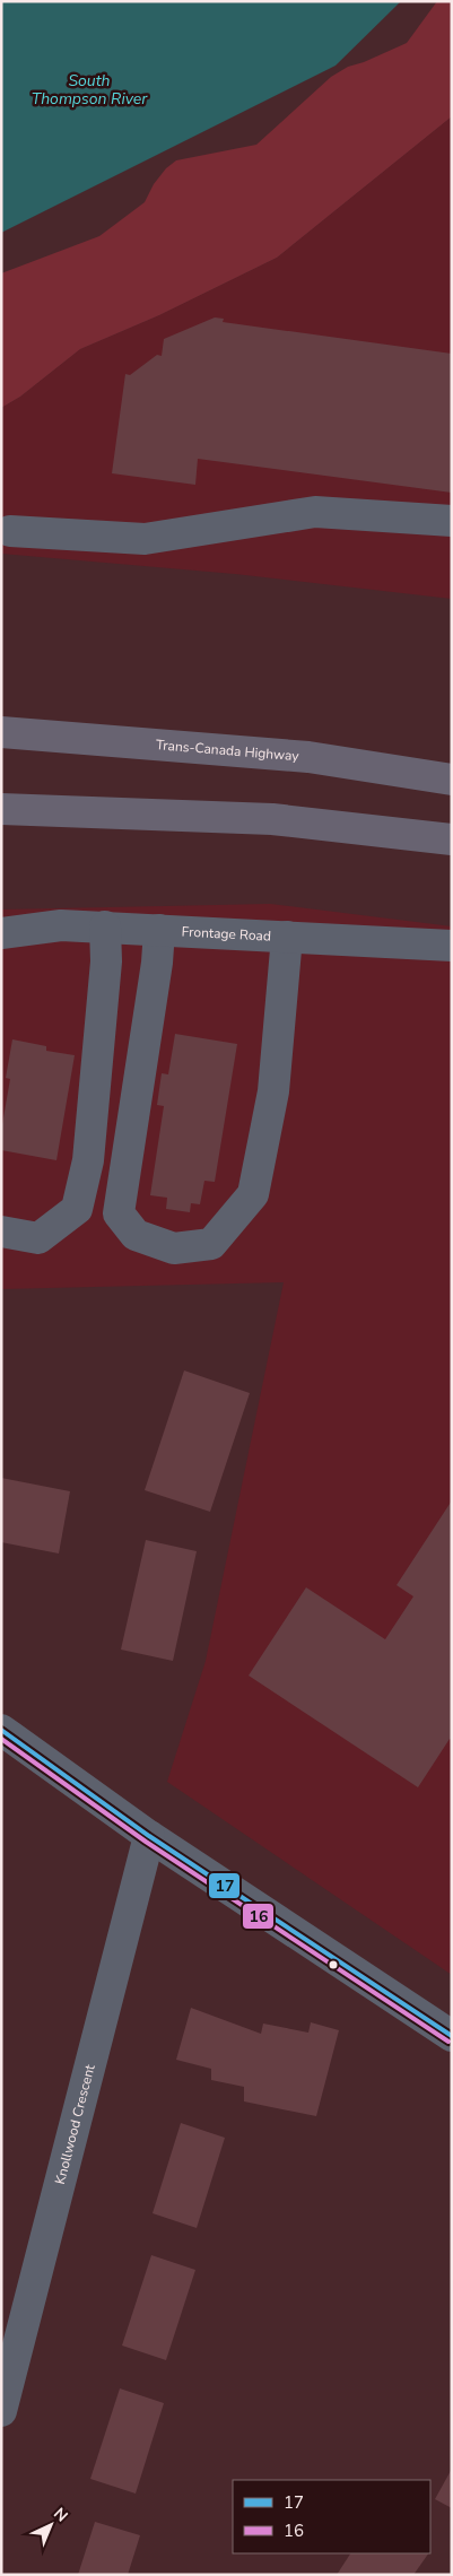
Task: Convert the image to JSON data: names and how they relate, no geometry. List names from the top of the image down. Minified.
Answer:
{"streets":{"highway":["Trans-Canada Highway"],"street":["Frontage Road","Knollwood Crescent"]},"water":["South Thompson River"],"lines":["transit line 17","transit line 16"],"legend":["17","16"],"north":"top right"}
